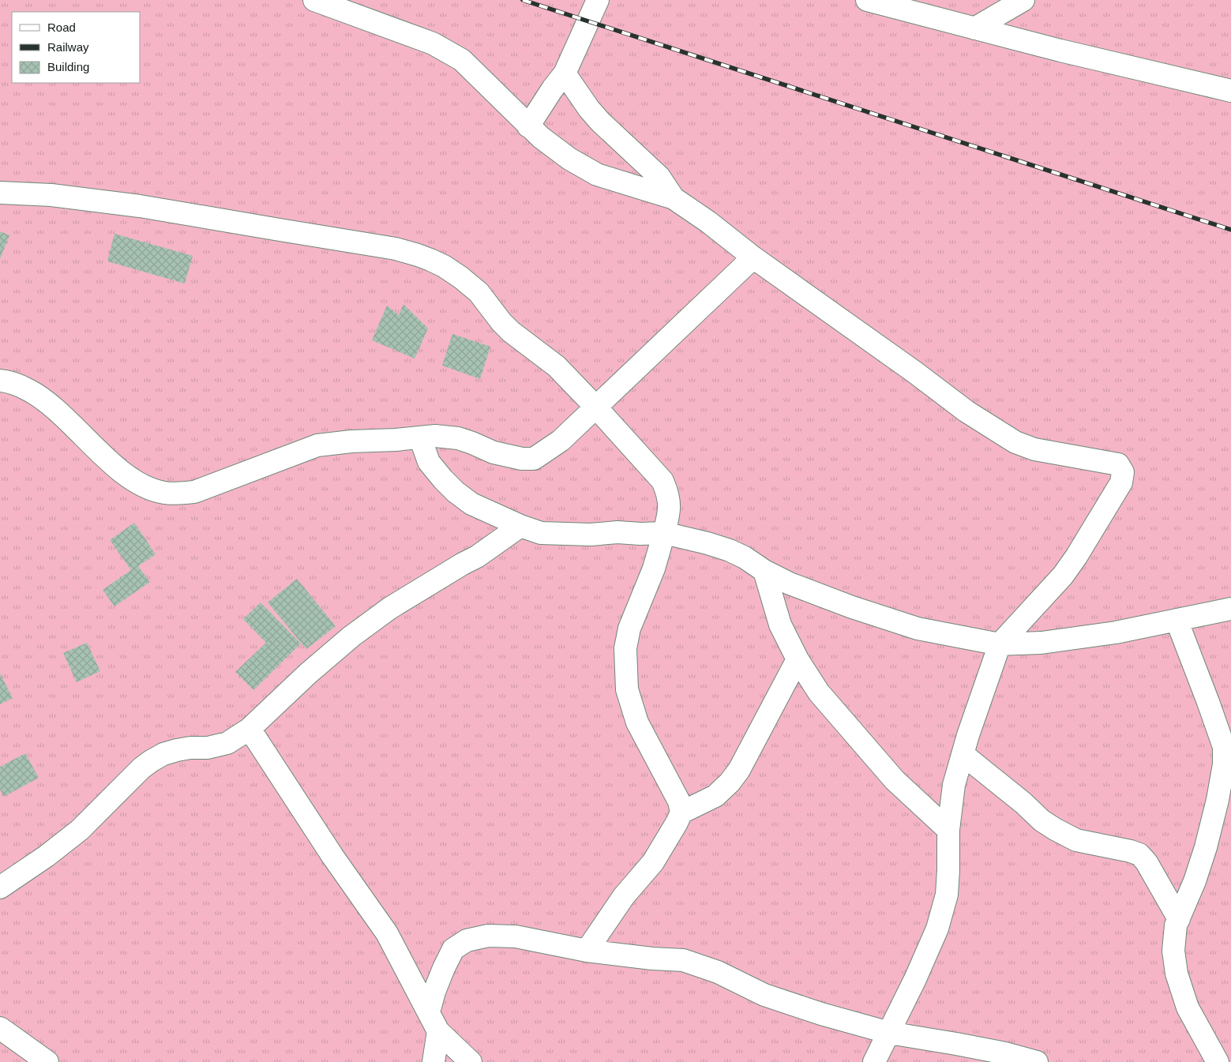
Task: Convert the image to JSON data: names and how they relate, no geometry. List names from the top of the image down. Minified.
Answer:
{"legend":["Road","Railway","Building"]}
